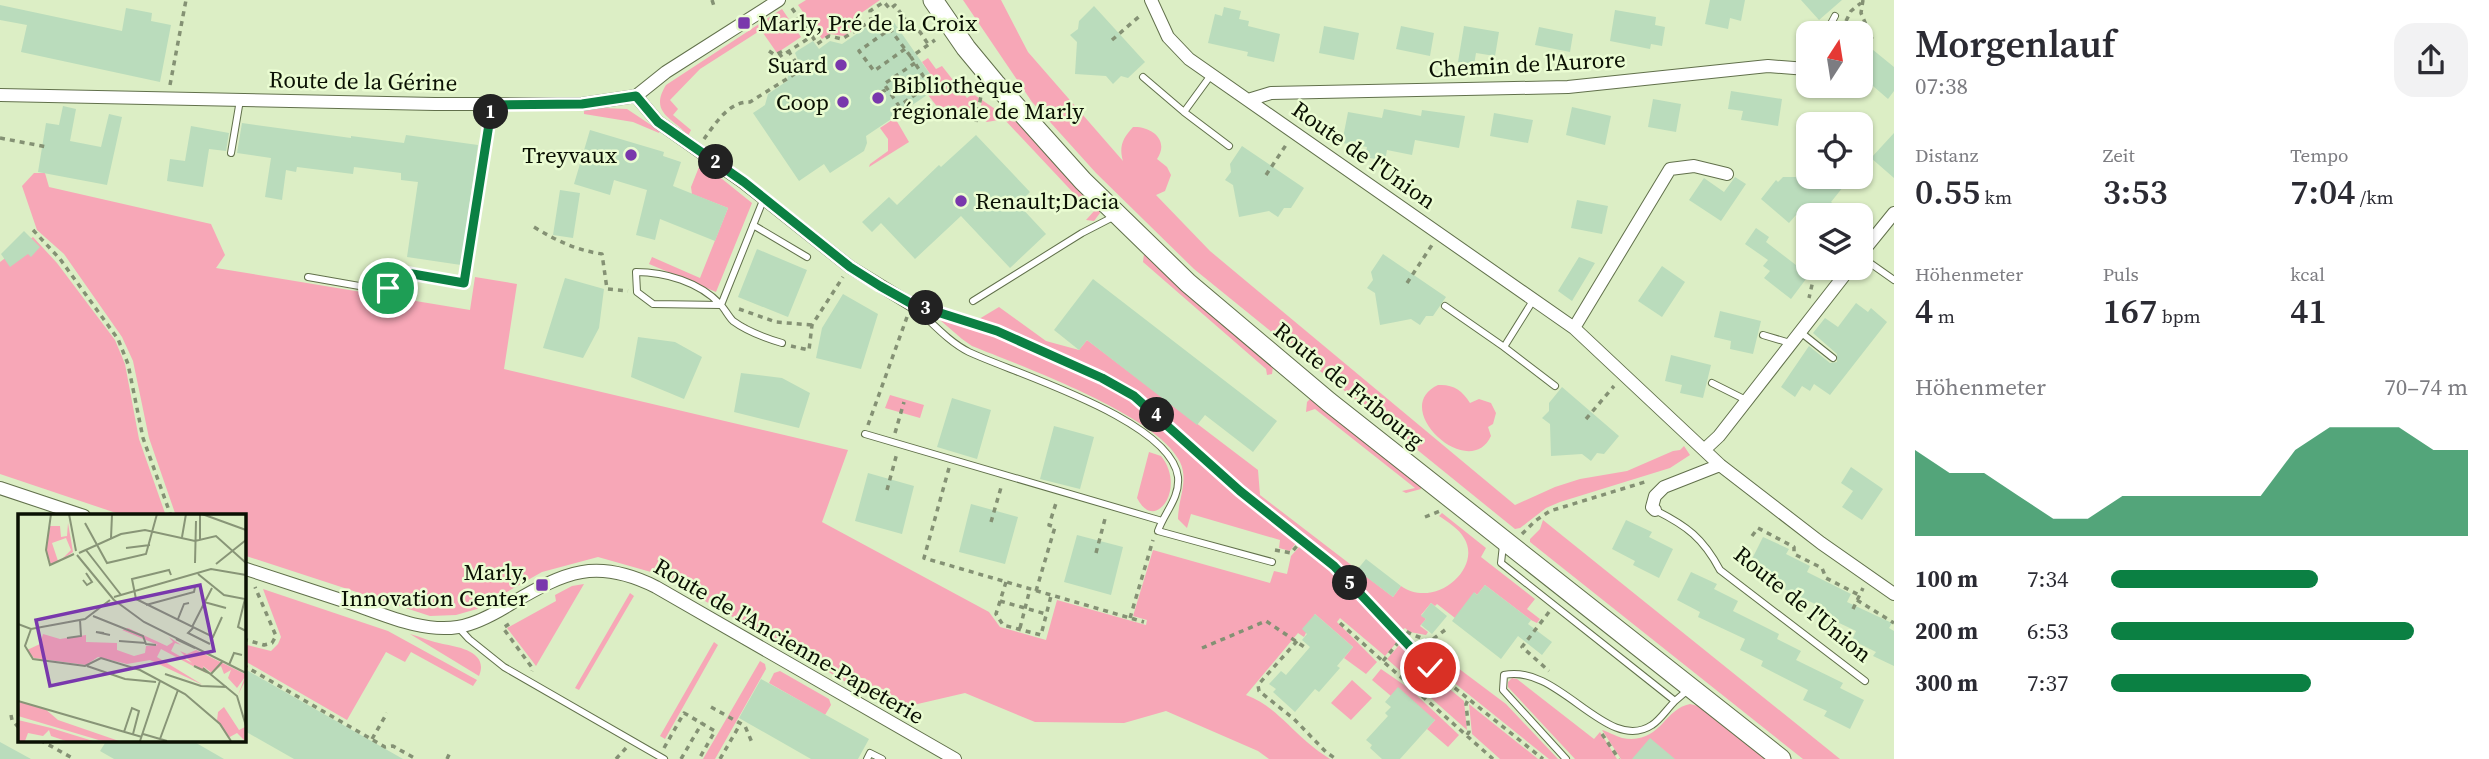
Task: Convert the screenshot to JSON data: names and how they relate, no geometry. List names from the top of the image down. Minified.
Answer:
{"streets":{"main road":["Route de Fribourg"],"street":["Chemin de l'Aurore","Route de la Gérine","Route de l'Union","Route de l'Ancienne-Papeterie"]},"crossings":[["Chemin de l'Aurore","Route de l'Union"]],"places":{"transit":["Marly, Pré de la Croix","Marly, Innovation Center"],"other":["Suard","Bibliothèque régionale de Marly","Coop","Treyvaux","Renault;Dacia"]},"north":"top","page":{"heading":["Morgenlauf","07:38"],"pins":["1","2","3","4","5"],"stats":[["Distanz","0.55 km"],["Zeit","3:53"],["Tempo","7:04 /km"],["Höhenmeter","4 m"],["Puls","167 bpm"],["kcal","41"]],"chart":["Höhenmeter","70–74 m"],"list":[{"name":"100 m","note":"7:34"},{"name":"200 m","note":"6:53"},{"name":"300 m","note":"7:37"}]}}
